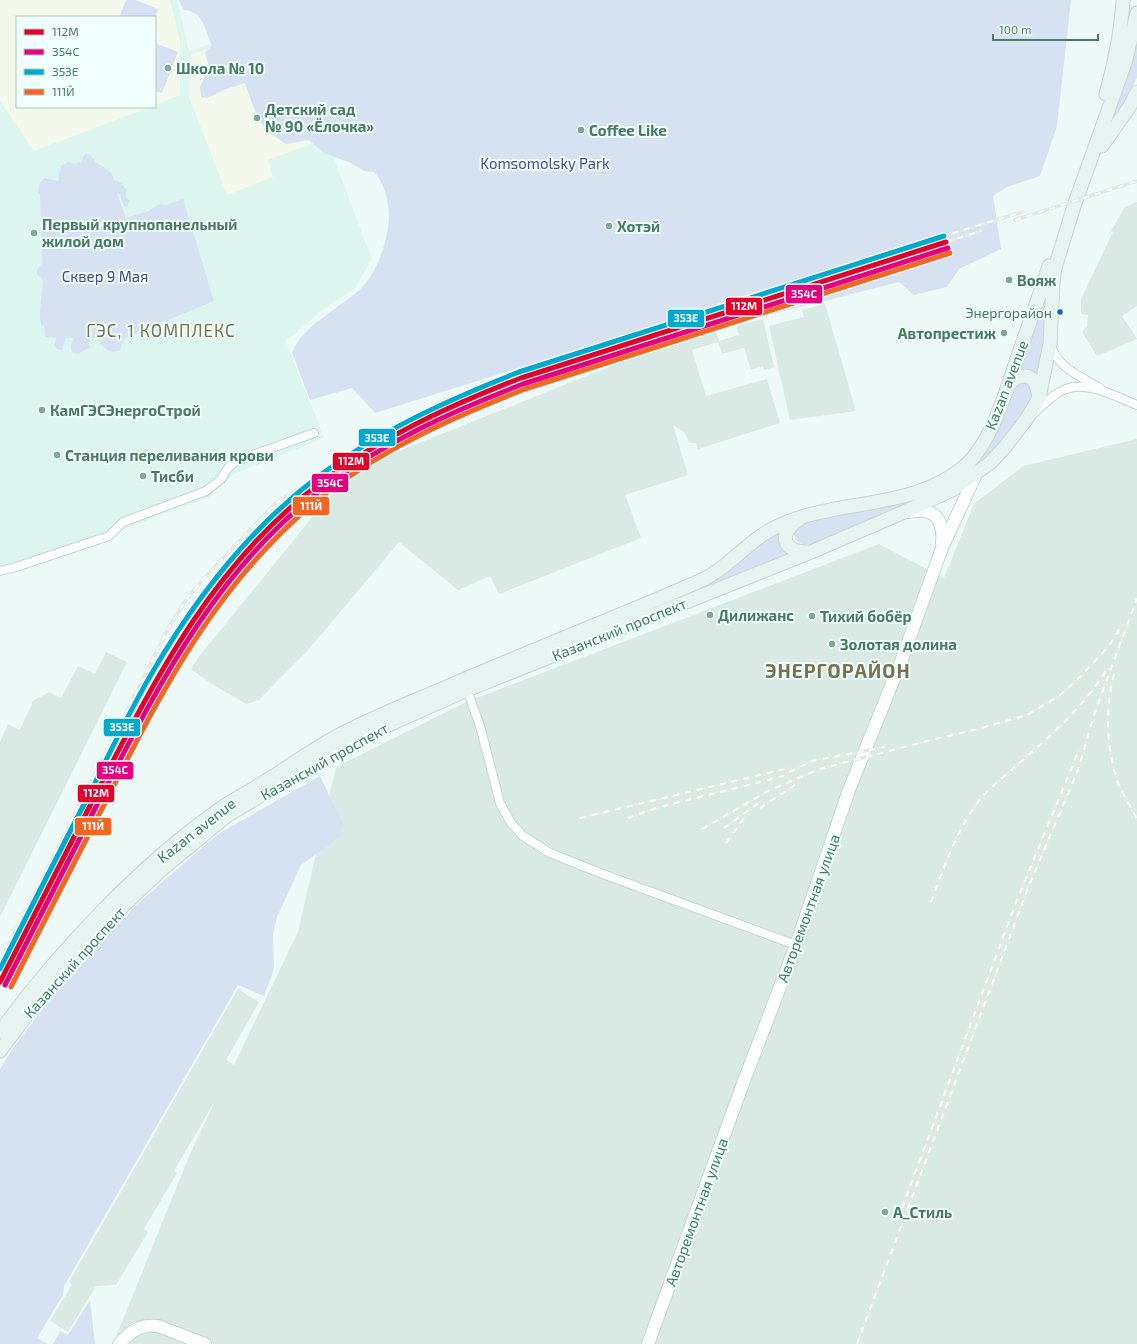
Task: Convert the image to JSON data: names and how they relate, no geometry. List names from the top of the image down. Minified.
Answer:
{"streets":{"main road":["Kazan avenue","Казанский проспект"],"street":["Авторемонтная улица"]},"crossings":[["Kazan avenue","Казанский проспект"],["Kazan avenue","Авторемонтная улица"]],"districts":["ГЭС, 1 КОМПЛЕКС","ЭНЕРГОРАЙОН"],"parks":["Komsomolsky Park","Сквер 9 Мая"],"places":["Школа № 10","Детский сад № 90 «Ёлочка»","Coffee Like","Хотэй","Первый крупнопанельный жилой дом","Вояж","Энергорайон","Автопрестиж","КамГЭСЭнергоСтрой","Станция переливания крови","Тисби","Дилижанс","Тихий бобёр","Золотая долина","А_Стиль"],"lines":["transit line 353Е","transit line 112М","transit line 354С","transit line 111Й"],"legend":["112М","354С","353Е","111Й"],"scale_bar":"100 m"}
